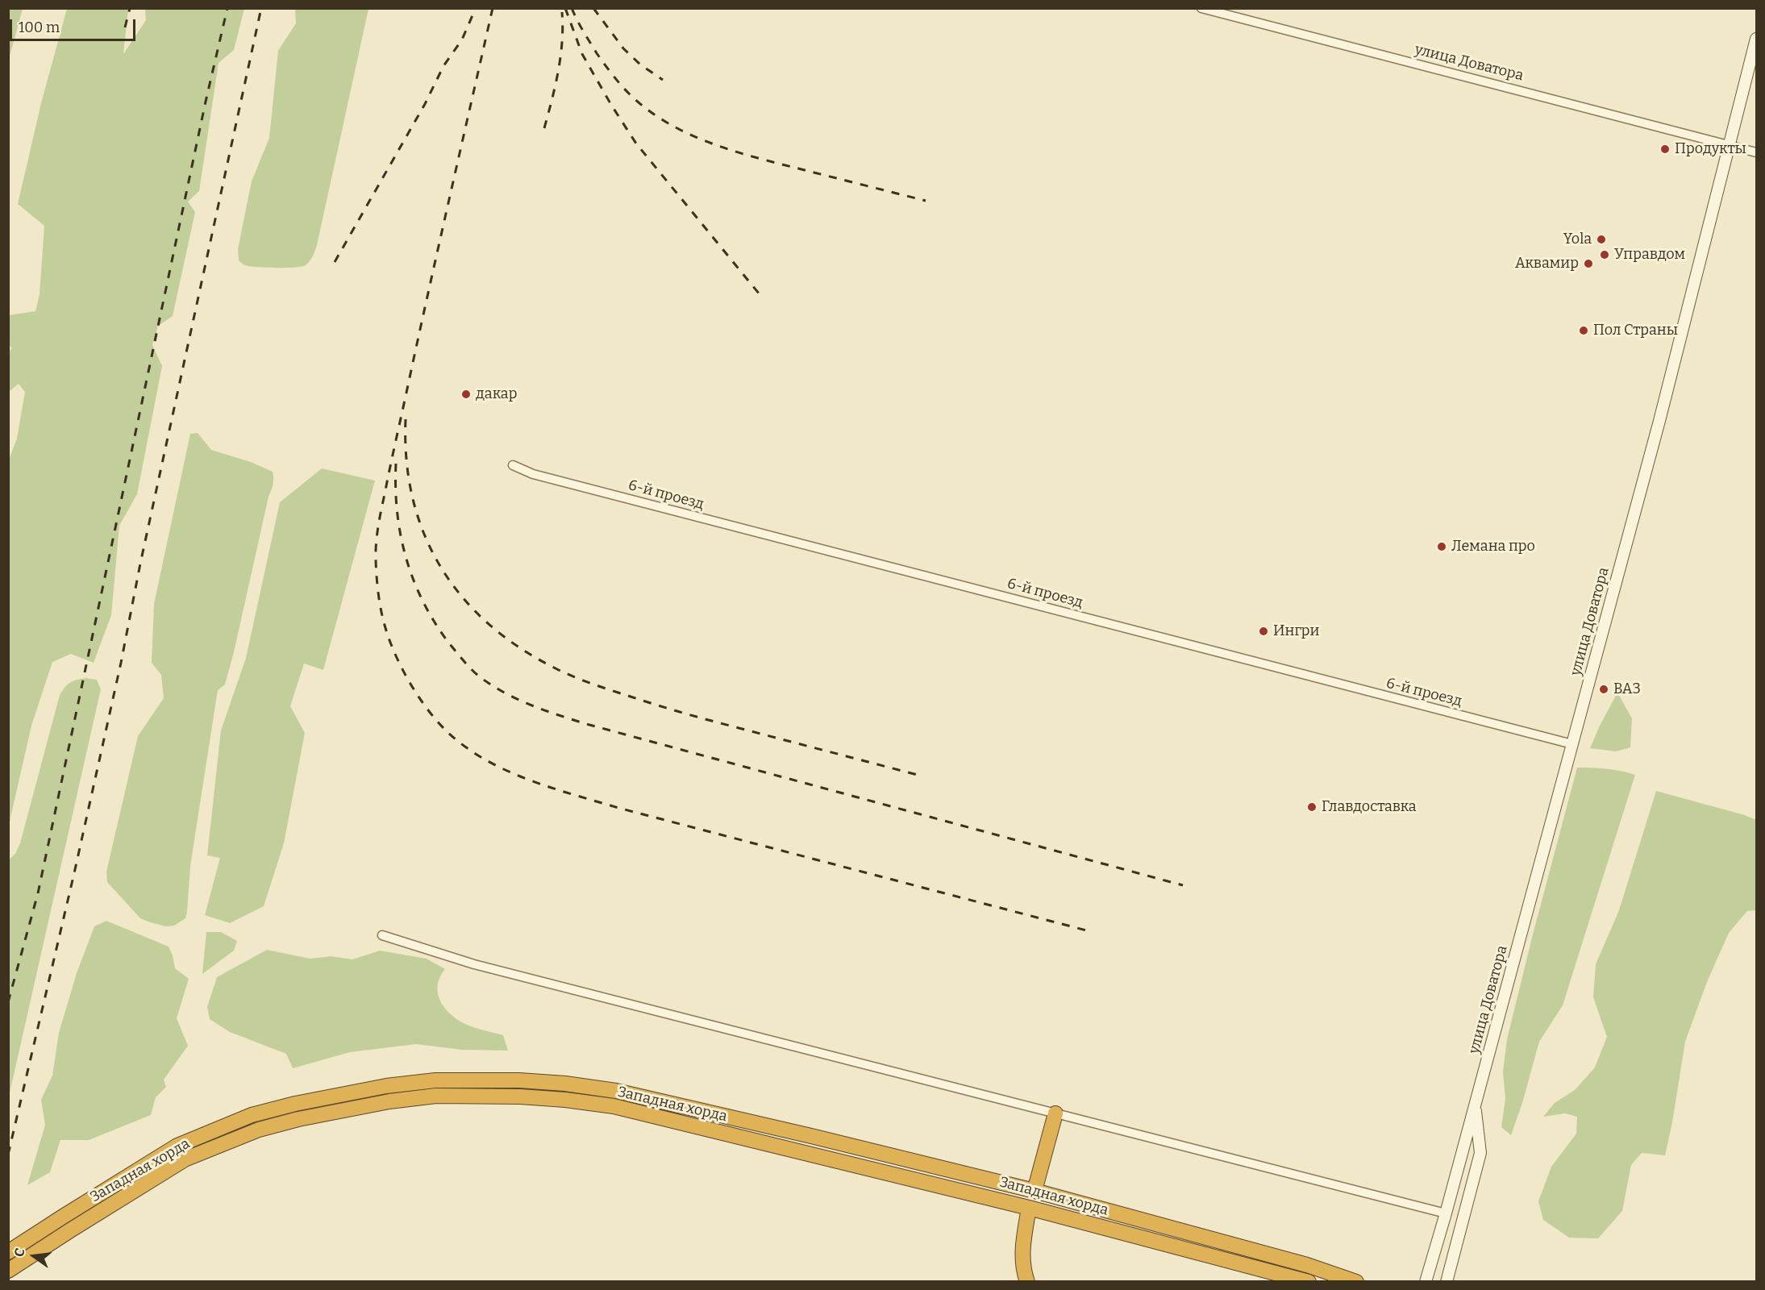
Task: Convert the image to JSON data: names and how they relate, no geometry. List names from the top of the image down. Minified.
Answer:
{"streets":{"highway":["Западная хорда"],"street":["улица Доватора","6-й проезд"]},"crossings":[["улица Доватора","6-й проезд"]],"places":["Продукты","Yola","Управдом","Аквамир","Пол Страны","дакар","Лемана про","Ингри","ВАЗ","Главдоставка"],"scale_bar":"100 m","north":"left"}
